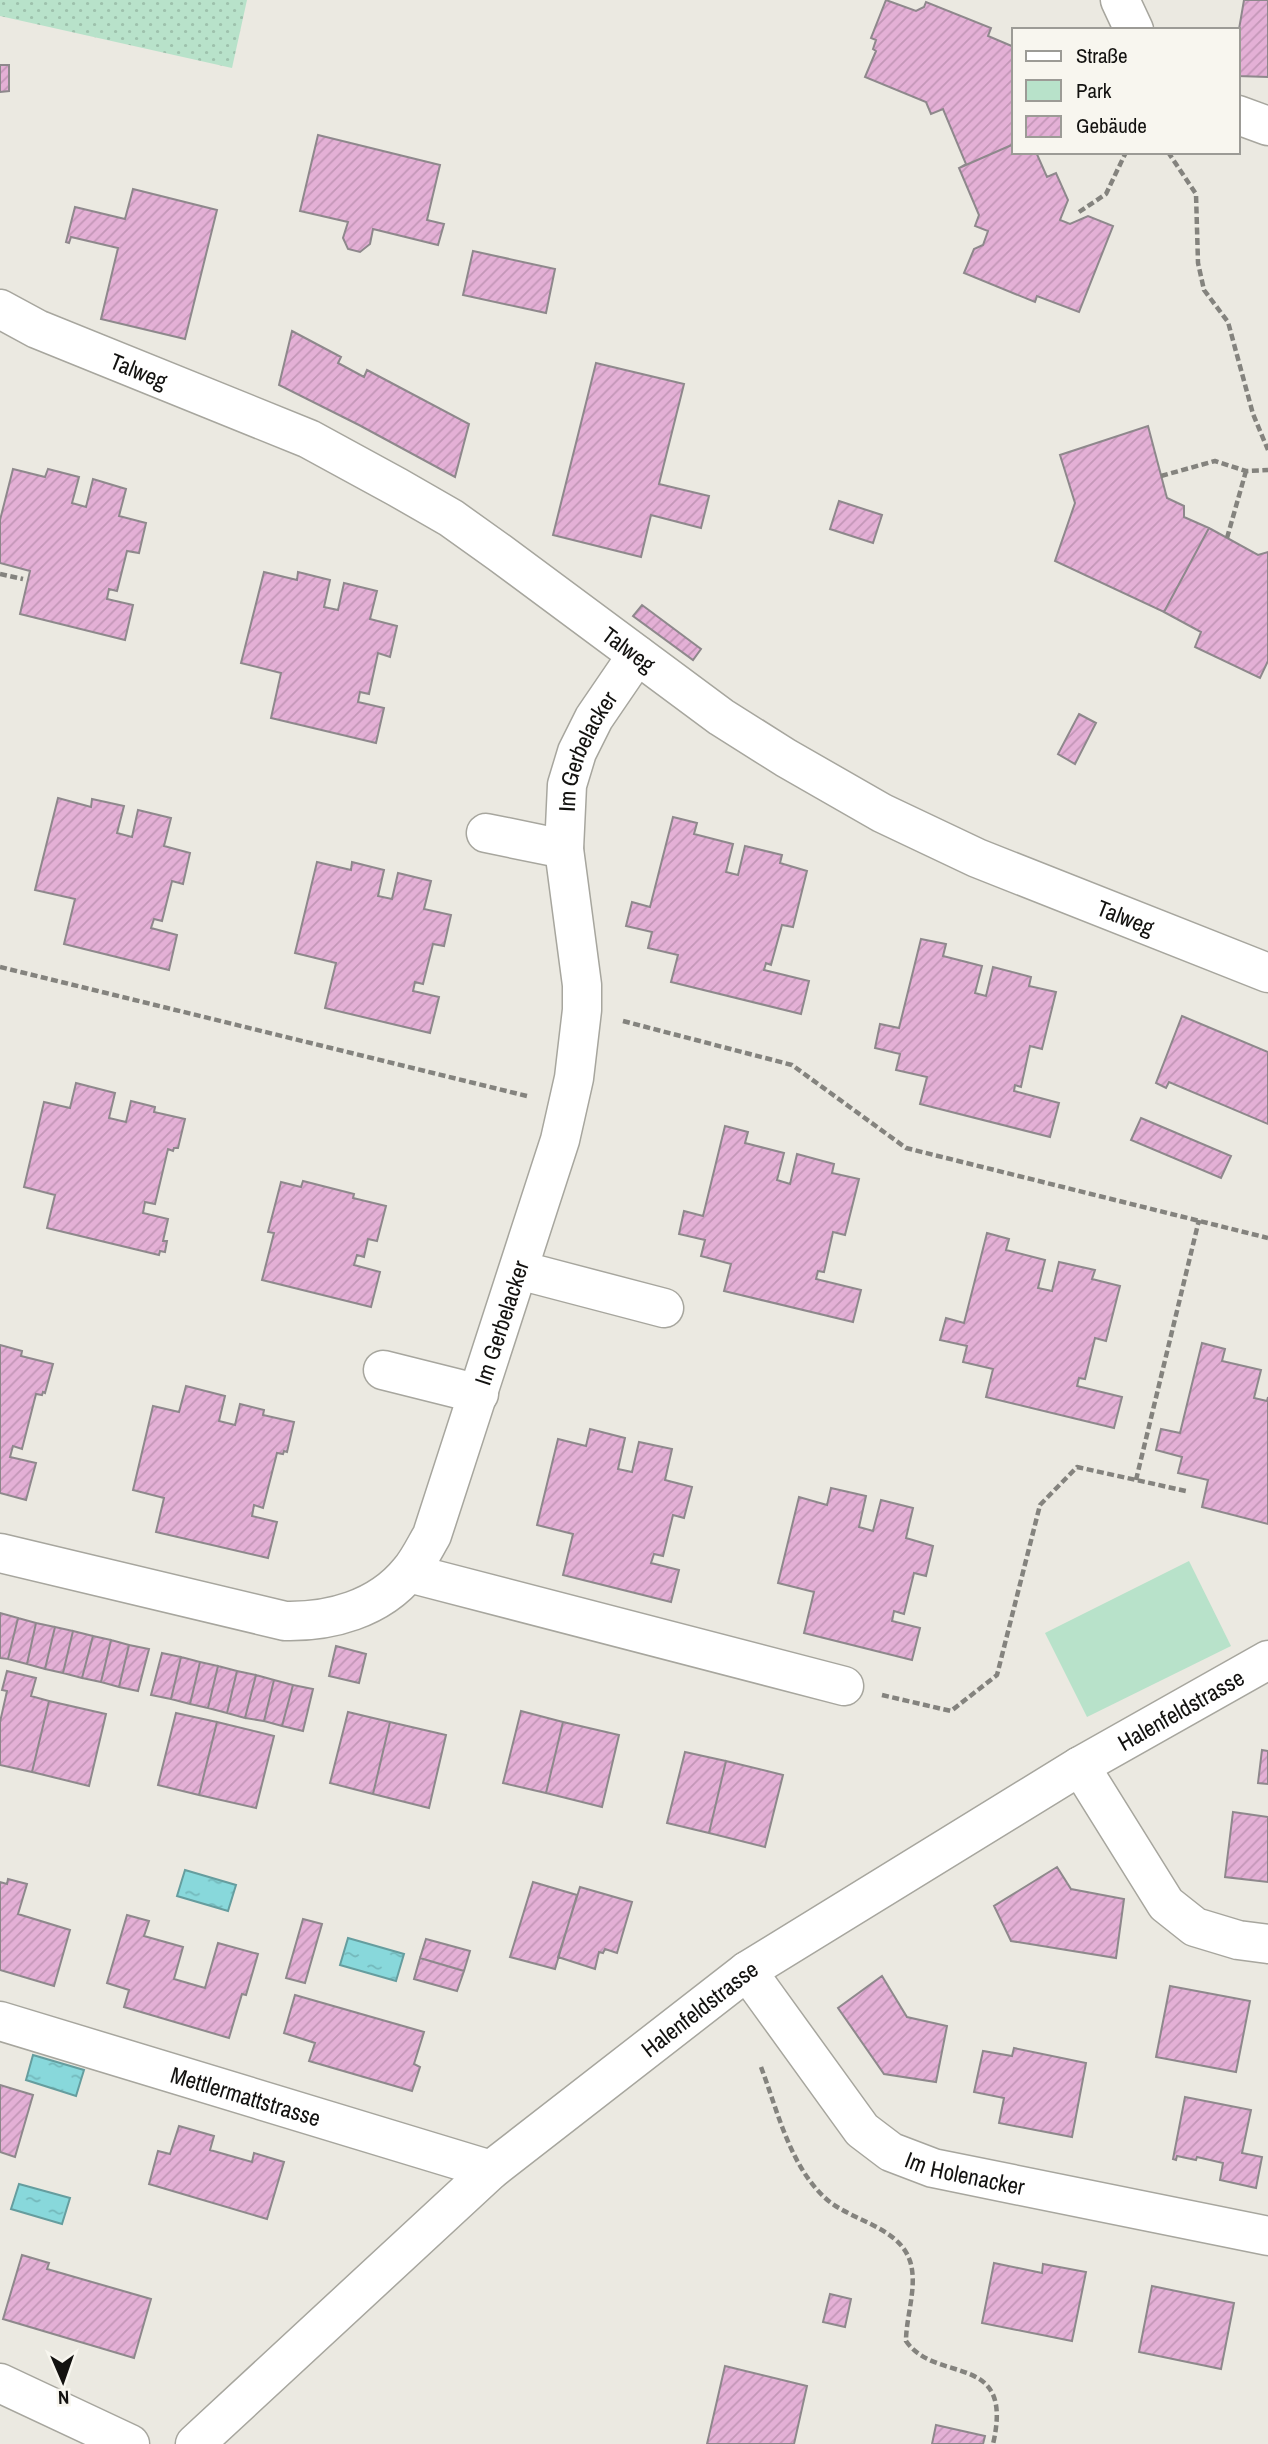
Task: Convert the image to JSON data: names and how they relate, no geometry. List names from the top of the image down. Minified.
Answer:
{"streets":{"street":["Talweg","Im Gerbelacker","Halenfeldstrasse","Mettlermattstrasse","Im Holenacker"]},"crossings":[["Talweg","Im Gerbelacker"],["Halenfeldstrasse","Mettlermattstrasse"],["Halenfeldstrasse","Im Holenacker"]],"legend":["Straße","Park","Gebäude"],"north":"bottom"}
